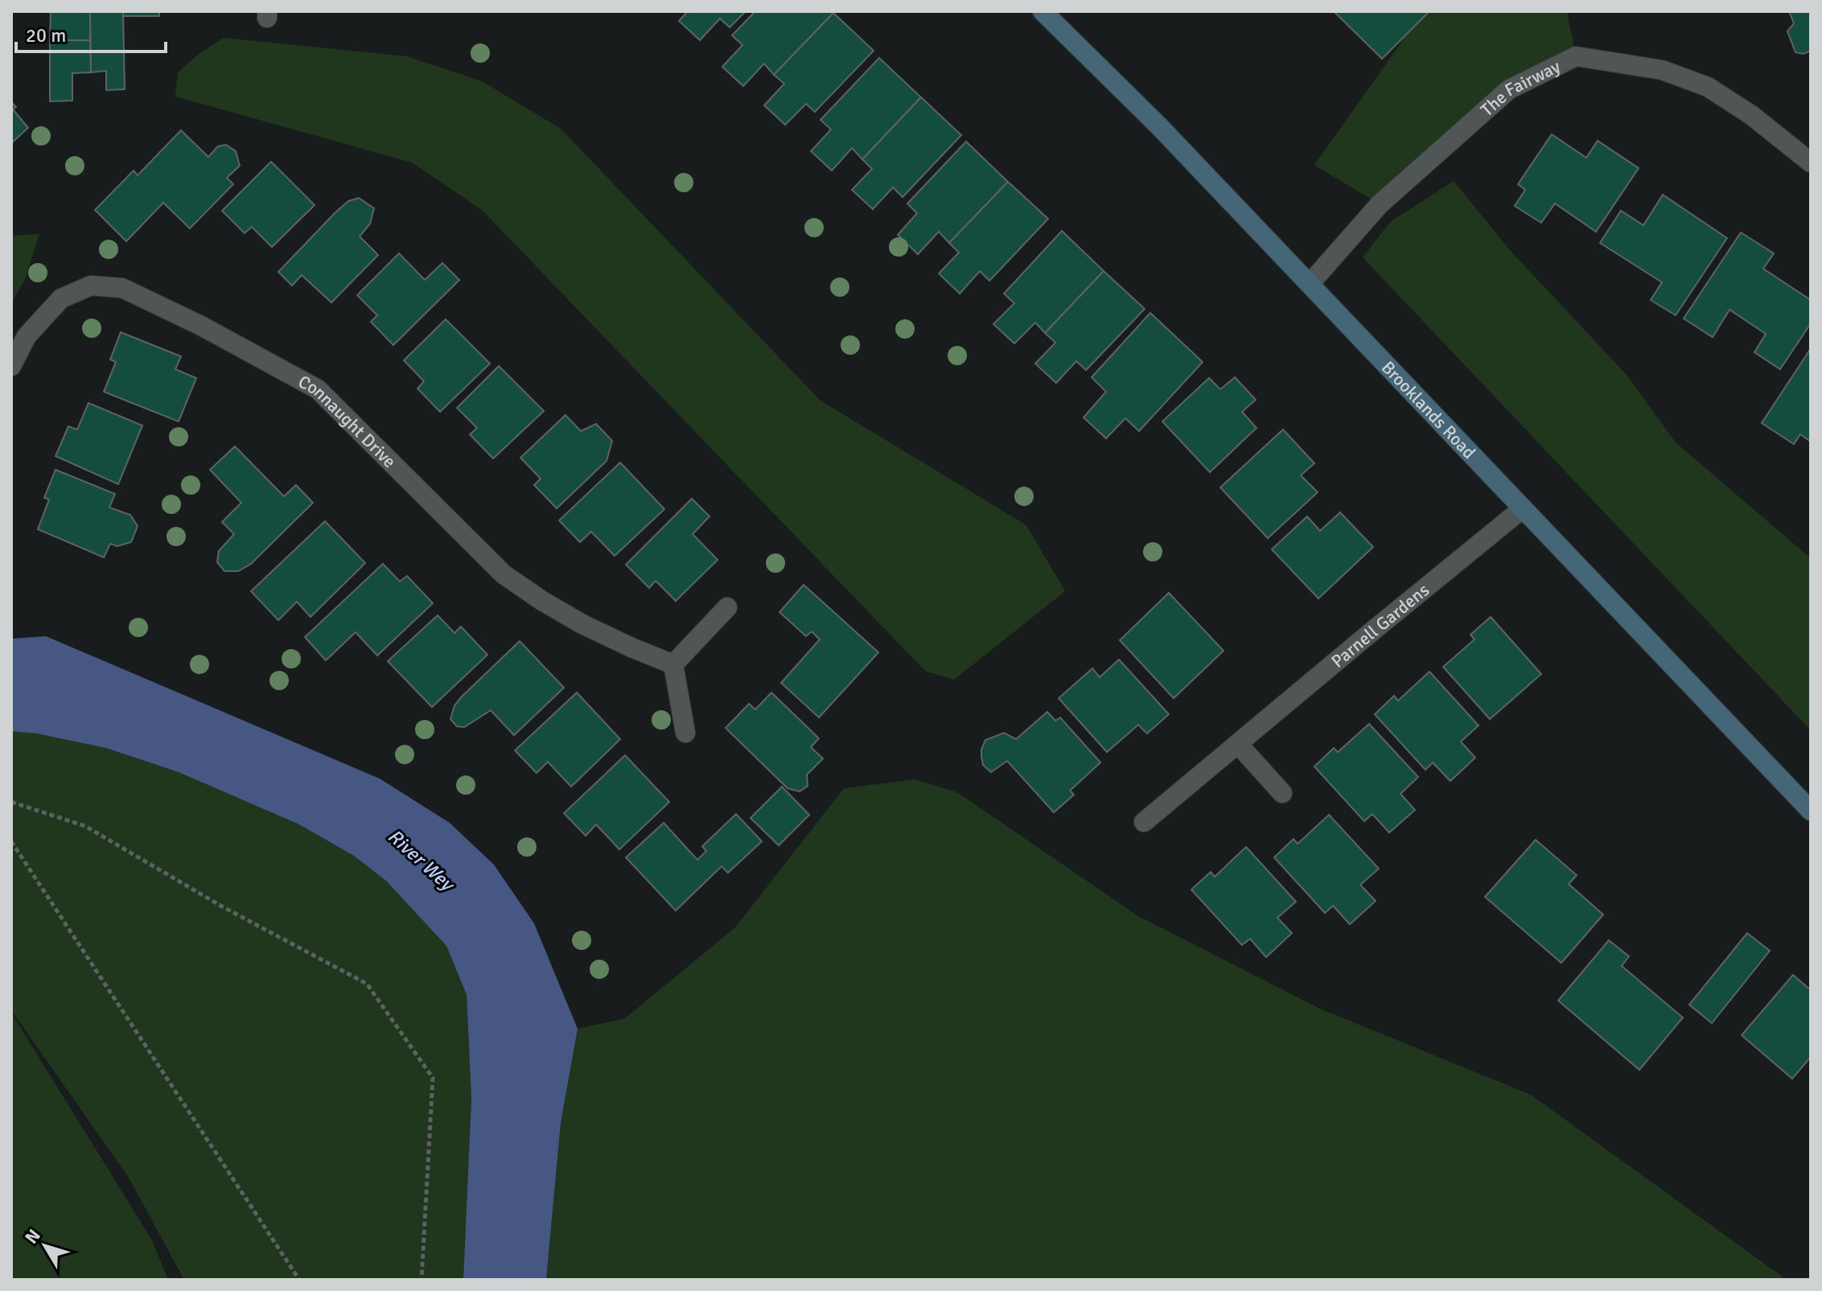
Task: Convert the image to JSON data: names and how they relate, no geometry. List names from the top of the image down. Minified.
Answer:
{"streets":{"main road":["Brooklands Road"],"street":["The Fairway","Connaught Drive","Parnell Gardens"]},"crossings":[["The Fairway","Brooklands Road"],["Brooklands Road","Parnell Gardens"]],"water":["River Wey"],"scale_bar":"20 m","north":"top left"}
